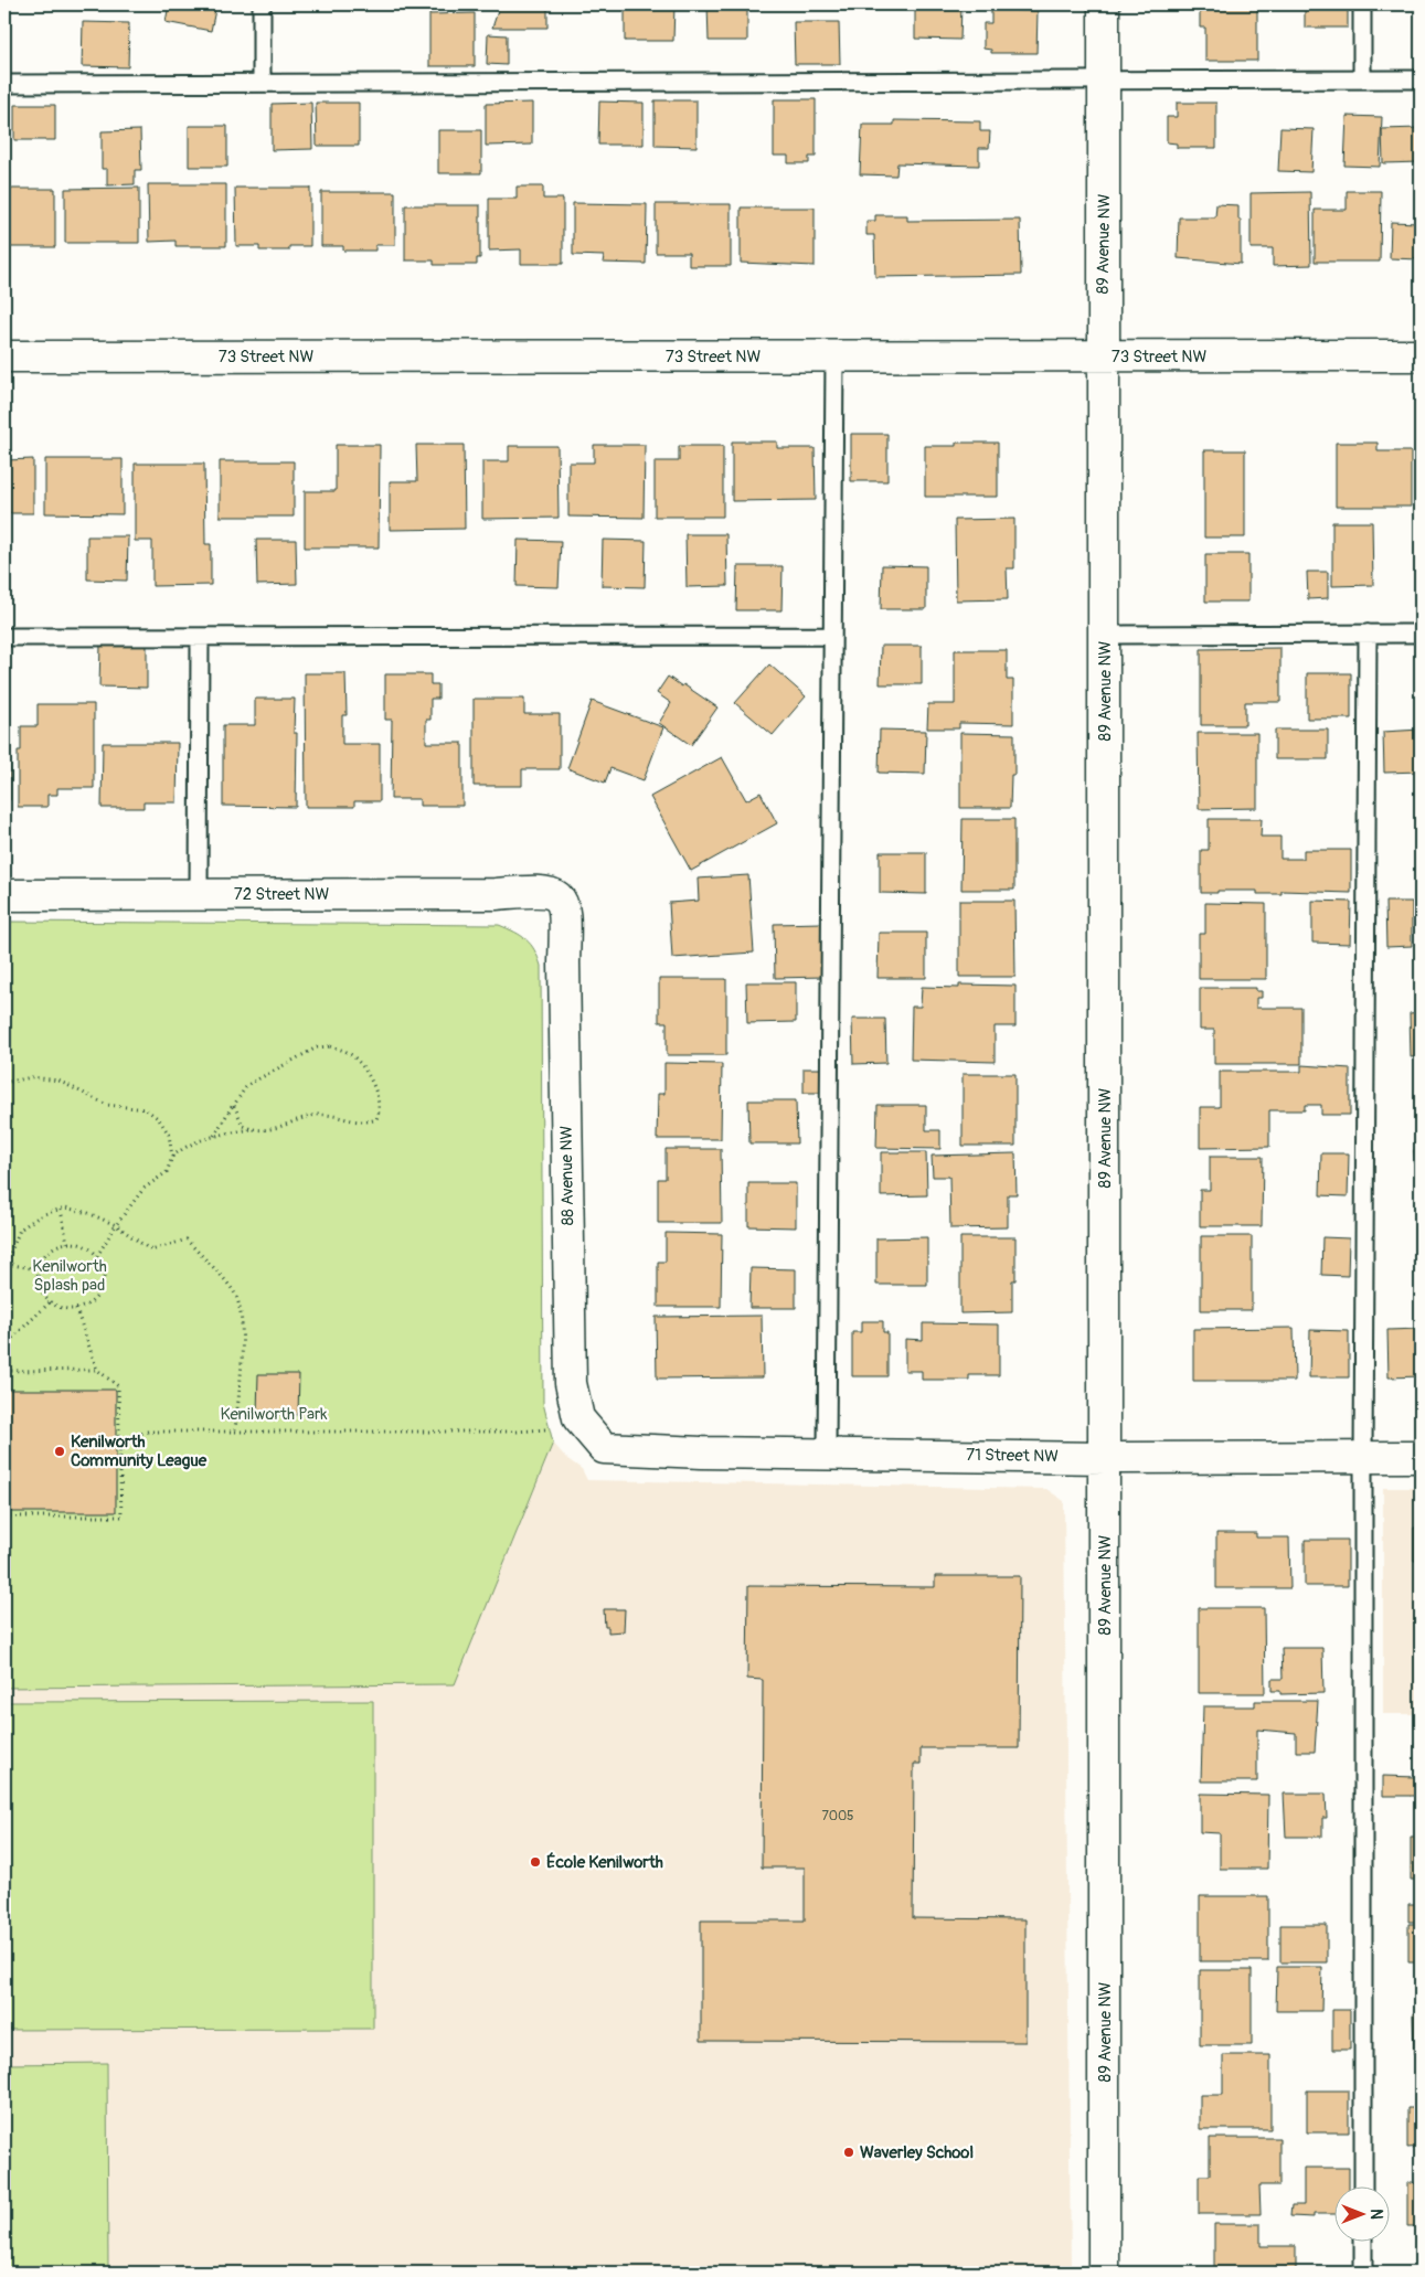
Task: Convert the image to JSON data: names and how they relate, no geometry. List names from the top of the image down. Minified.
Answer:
{"streets":{"street":["89 Avenue NW","73 Street NW","72 Street NW","88 Avenue NW","71 Street NW"]},"crossings":[["89 Avenue NW","73 Street NW"],["89 Avenue NW","71 Street NW"],["72 Street NW","88 Avenue NW"],["88 Avenue NW","71 Street NW"]],"parks":["Kenilworth Splash pad","Kenilworth Park"],"places":["Kenilworth Community League","École Kenilworth","Waverley School"],"house_numbers":["7005"],"north":"right"}
